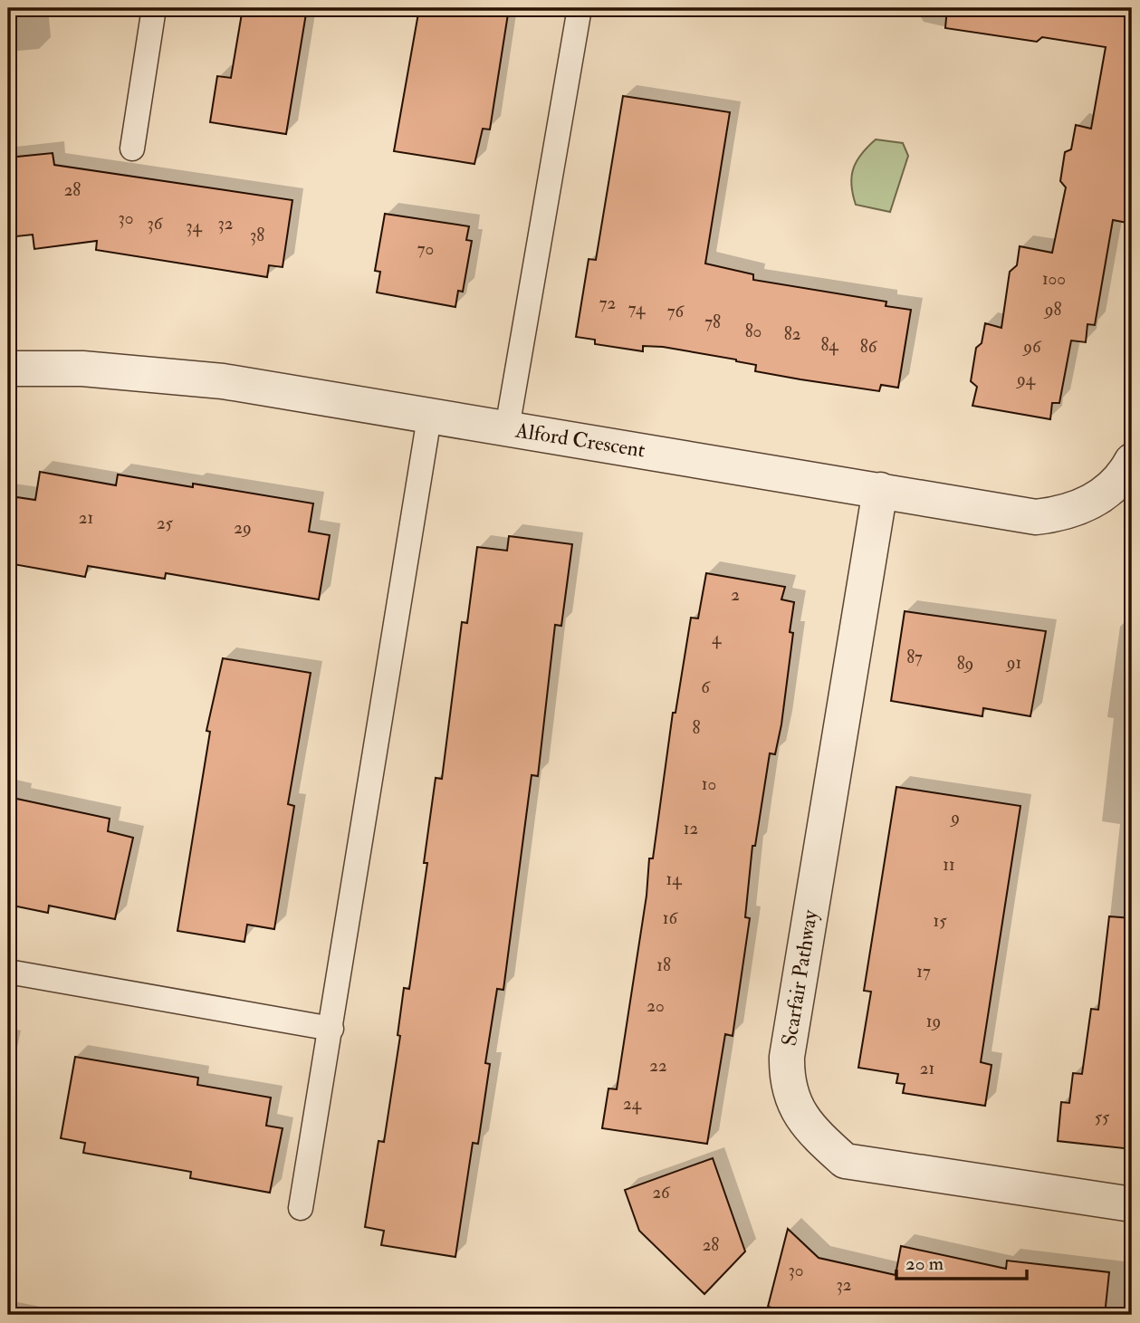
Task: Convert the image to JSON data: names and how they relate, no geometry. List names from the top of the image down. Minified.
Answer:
{"streets":{"street":["Alford Crescent","Scarfair Pathway"]},"crossings":[["Alford Crescent","Scarfair Pathway"]],"house_numbers":["28","30","36","32","34","38","70","100","72","74","98","76","78","80","82","84","86","96","94","21","25","29","2","4","87","91","89","6","8","10","9","12","11","14","16","15","18","17","20","19","22","21","24","55","26","28","30","32"],"scale_bar":"20 m"}
